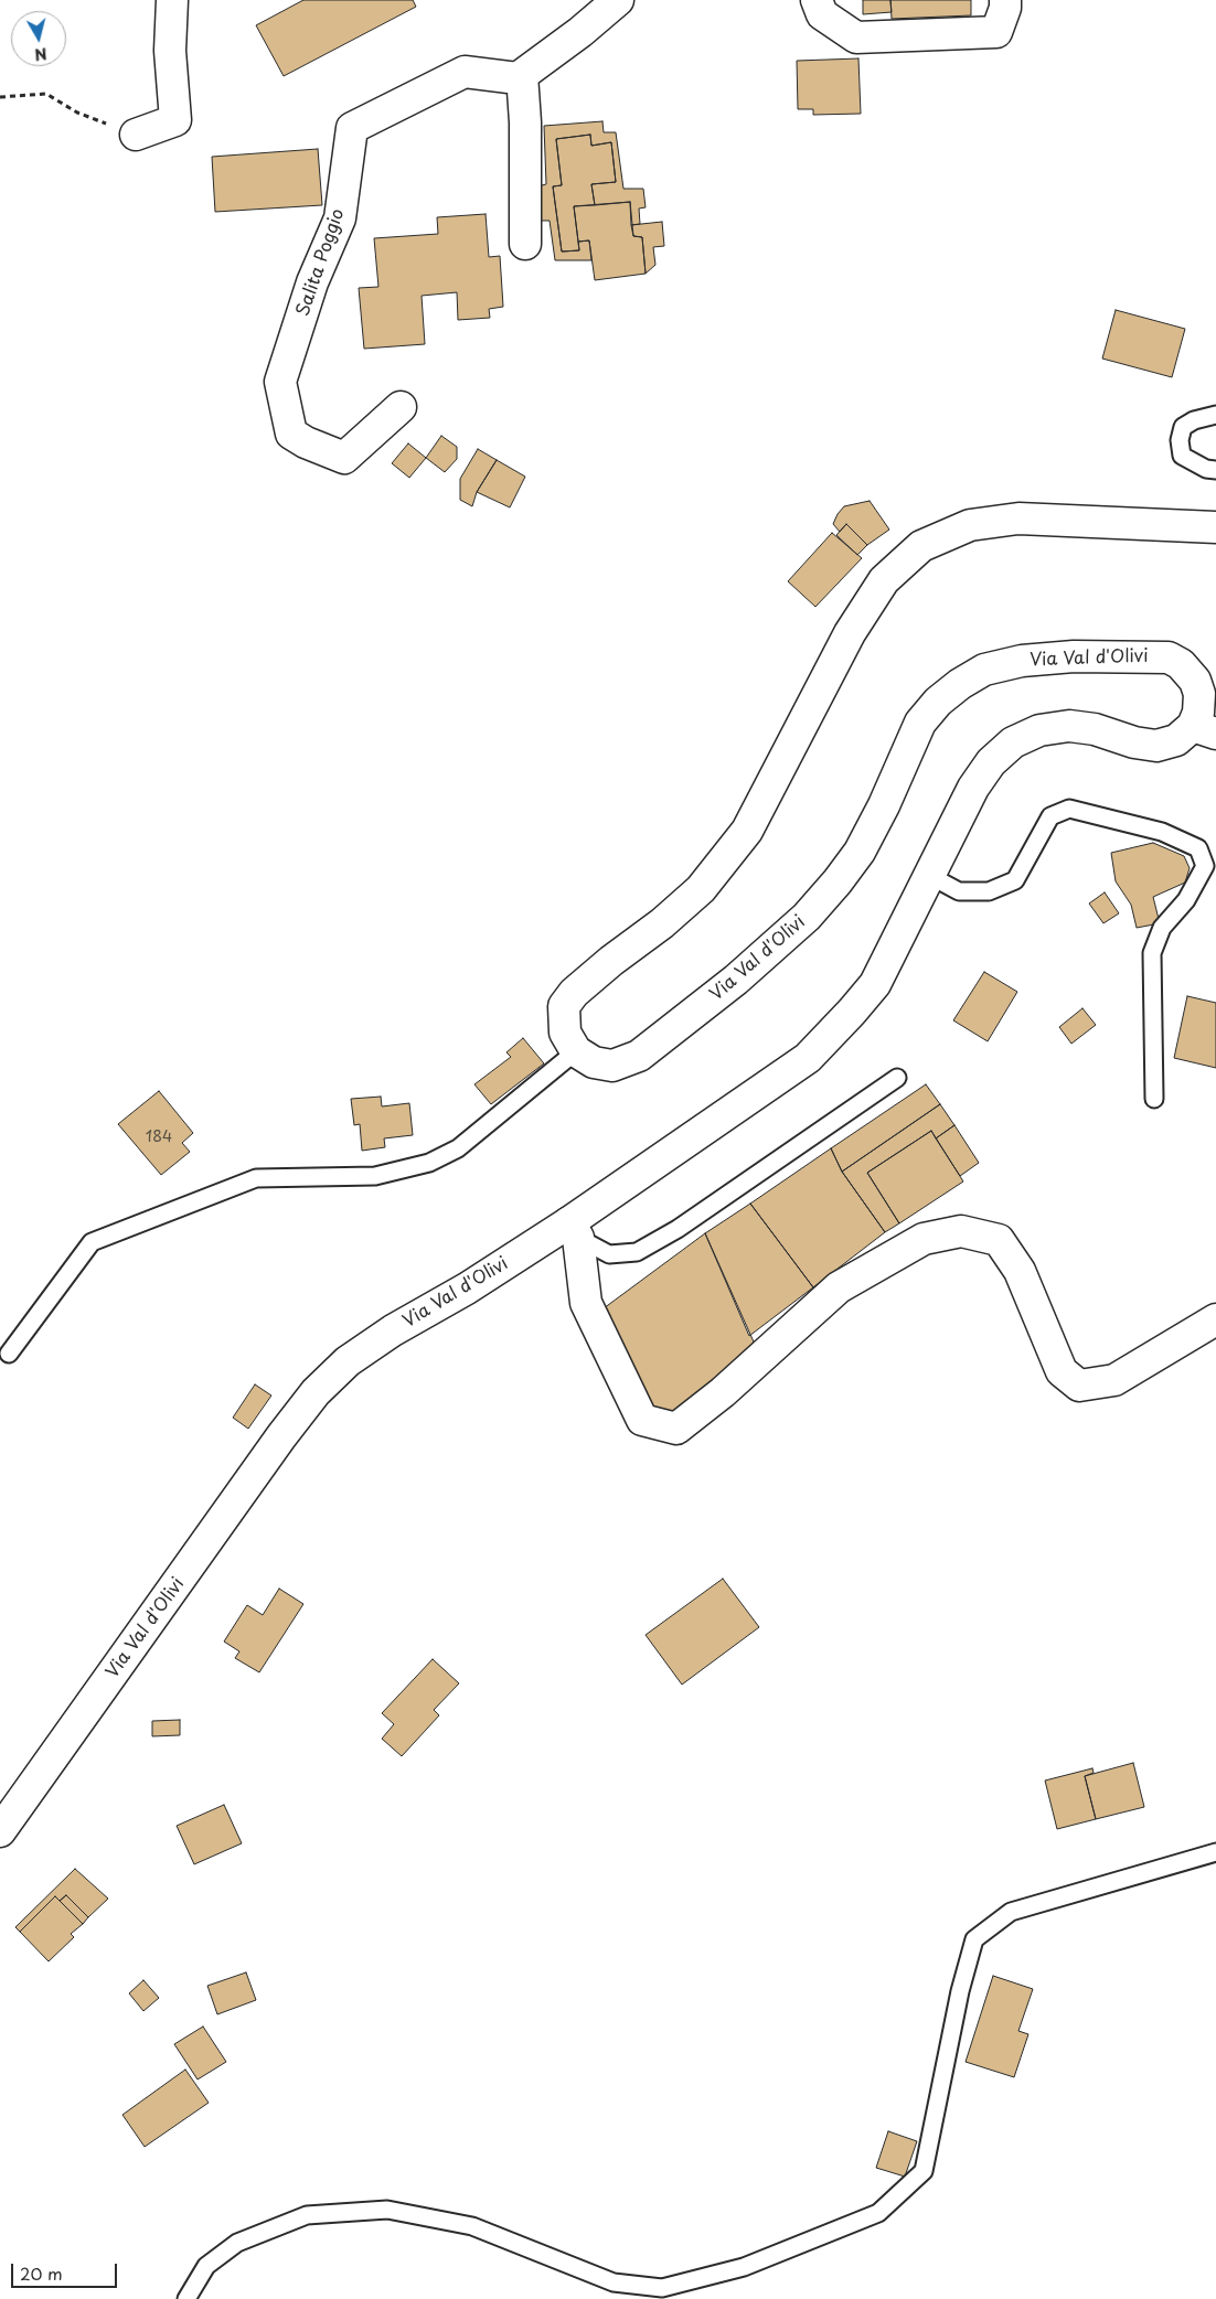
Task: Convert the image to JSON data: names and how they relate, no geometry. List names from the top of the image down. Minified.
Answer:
{"streets":{"street":["Salita Poggio","Via Val d'Olivi"]},"house_numbers":["184"],"scale_bar":"20 m","north":"bottom"}
